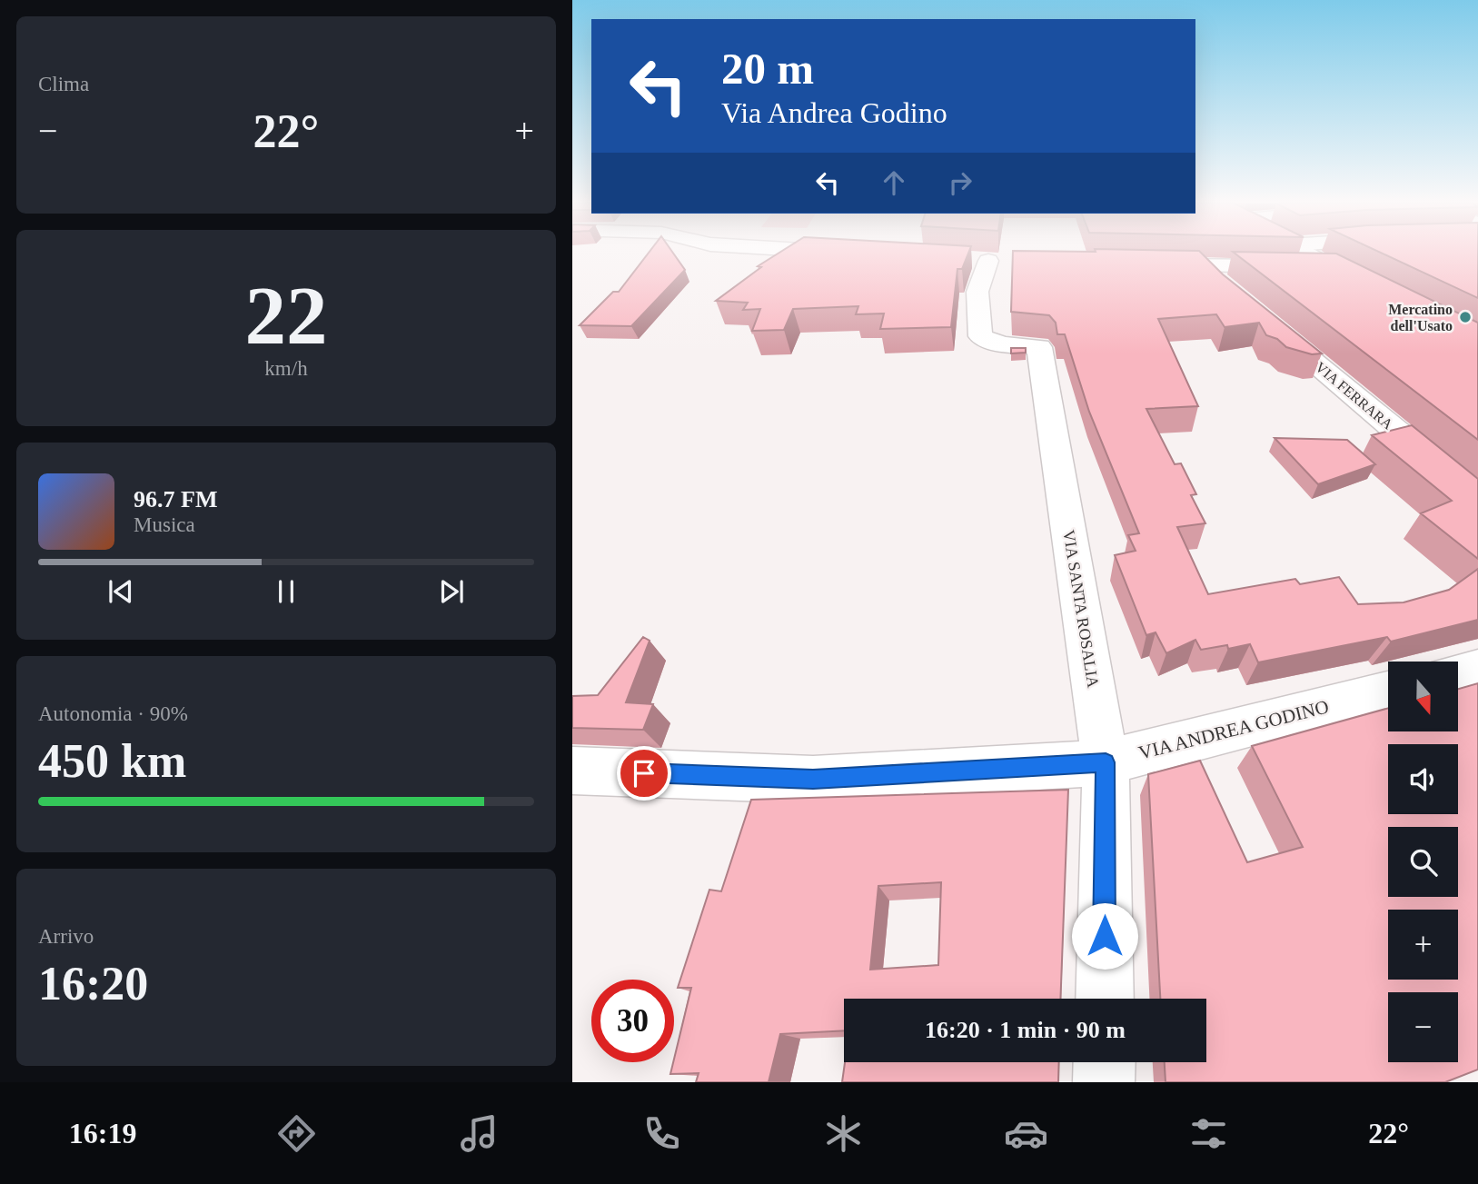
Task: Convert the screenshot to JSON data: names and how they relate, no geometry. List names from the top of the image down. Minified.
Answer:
{"streets":{"street":["VIA FERRARA","VIA SANTA ROSALIA","VIA ANDREA GODINO"]},"crossings":[["VIA SANTA ROSALIA","VIA ANDREA GODINO"]],"places":["Mercatino dell'Usato"],"north":"bottom","page":{"tile":["Clima",["22","km/h"],["Autonomia · 90%","450 km"],["Arrivo","16:20"]],"turn":["20 m","Via Andrea Godino"],"heat":["−","22°","+"],"song":["96.7 FM","Musica"],"map_buttons":["+","−"],"limit":"30","trip":"16:20 · 1 min · 90 m","tabs":["16:19","22°"]}}
